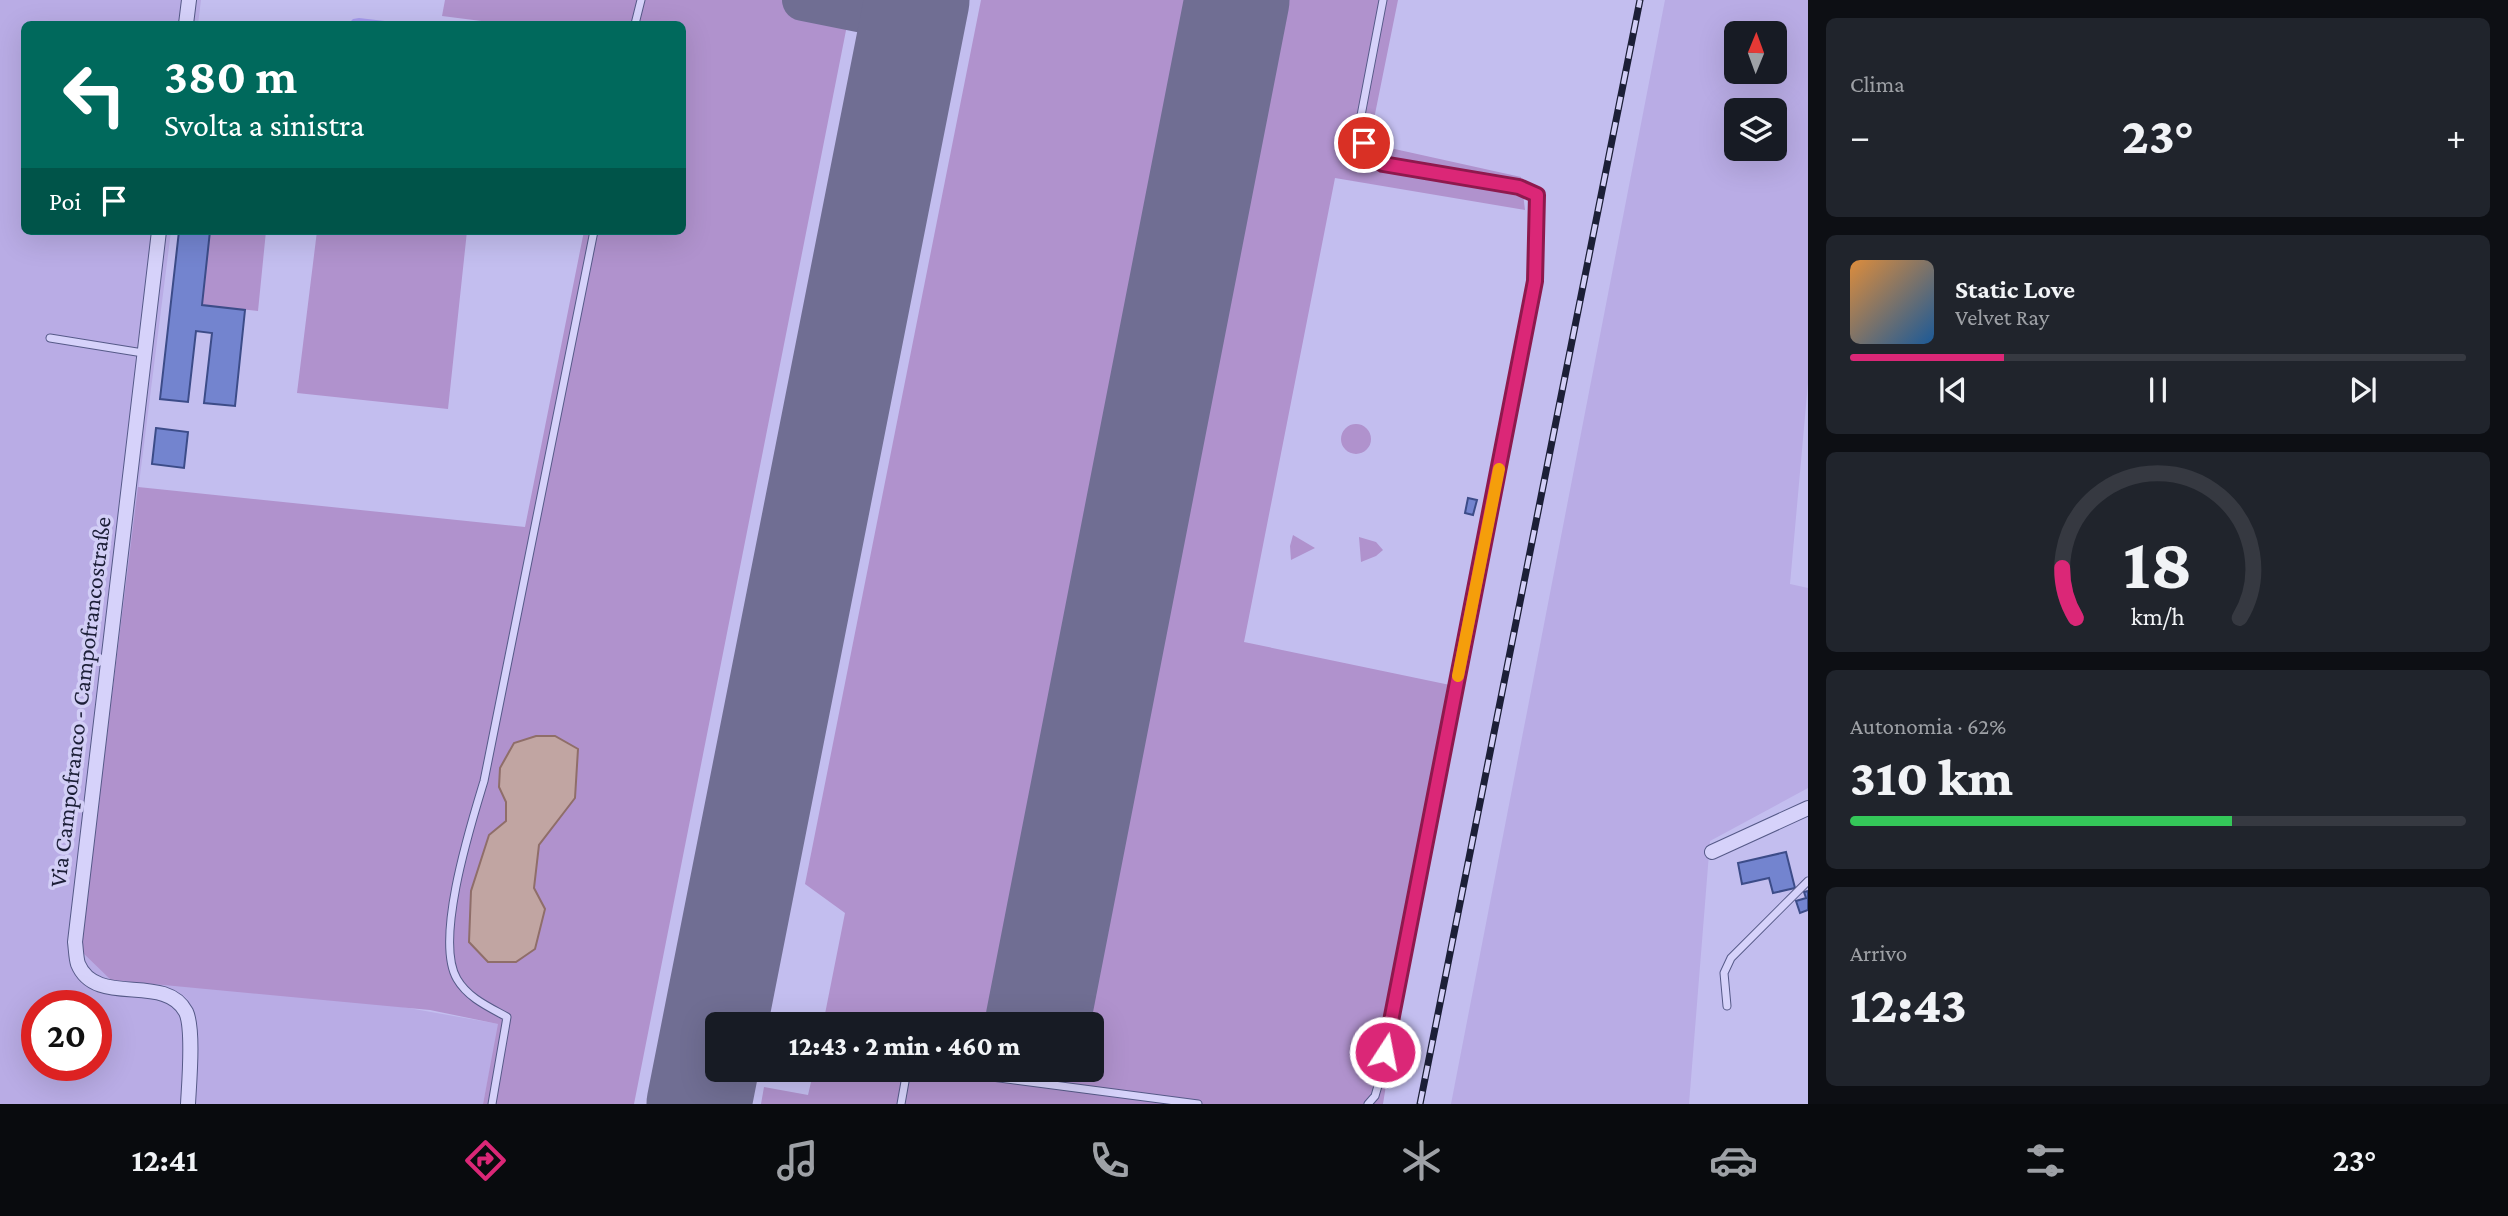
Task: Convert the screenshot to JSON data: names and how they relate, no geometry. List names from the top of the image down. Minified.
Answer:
{"streets":{"street":["Via Campofranco - Campofrancostraße"]},"north":"top","page":{"tile":["Clima",["Autonomia · 62%","310 km"],["Arrivo","12:43"]],"turn":["380 m","Svolta a sinistra"],"heat":["−","23°","+"],"then":"Poi","song":["Static Love","Velvet Ray"],"limit":"20","trip":"12:43 · 2 min · 460 m","tabs":["12:41","23°"],"gauge":["18","km/h"]}}
